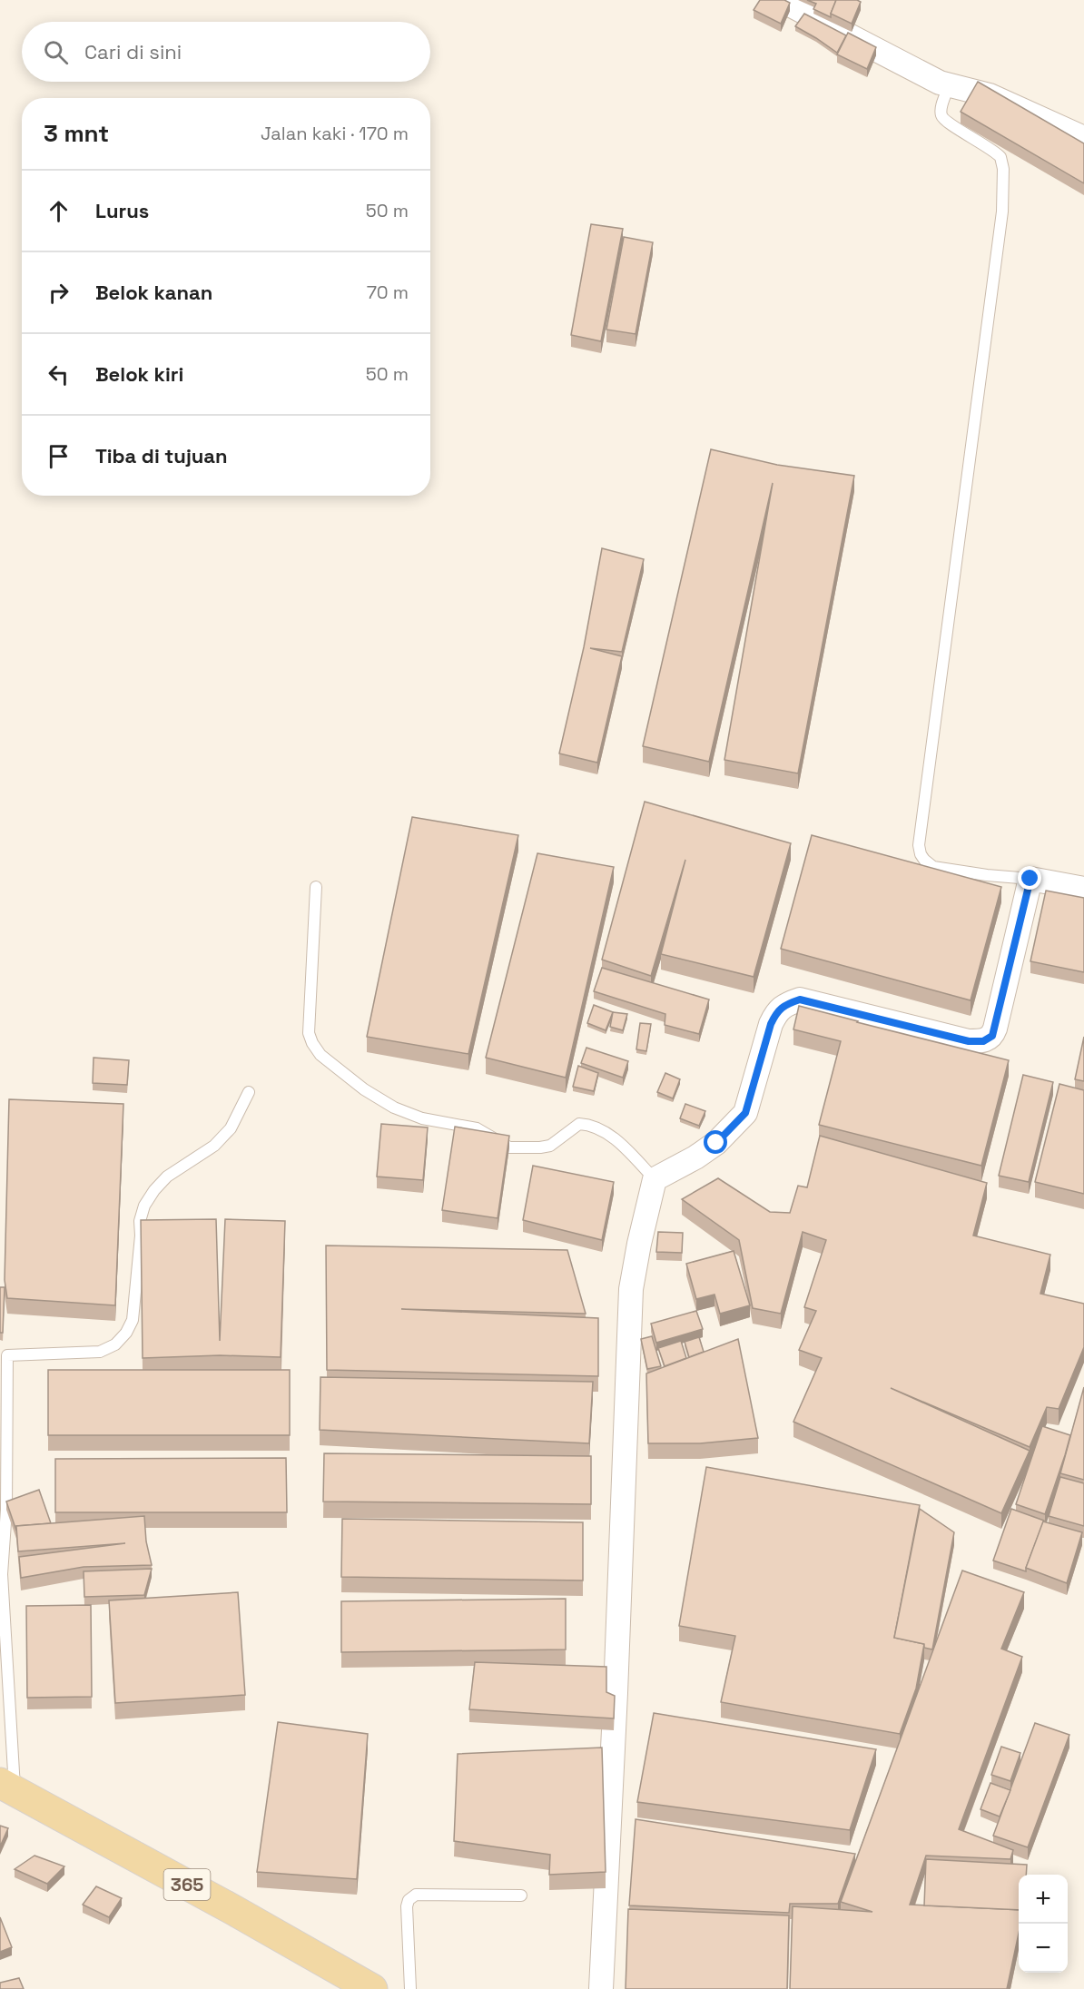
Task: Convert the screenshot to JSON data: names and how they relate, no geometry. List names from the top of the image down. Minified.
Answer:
{"streets":{"main road":["365"]},"page":{"search":"Cari di sini","heading":["3 mnt","Jalan kaki · 170 m"],"list":[["Lurus","50 m"],["Belok kanan","70 m"],["Belok kiri","50 m"],"Tiba di tujuan"],"map_buttons":["+","−"]}}
